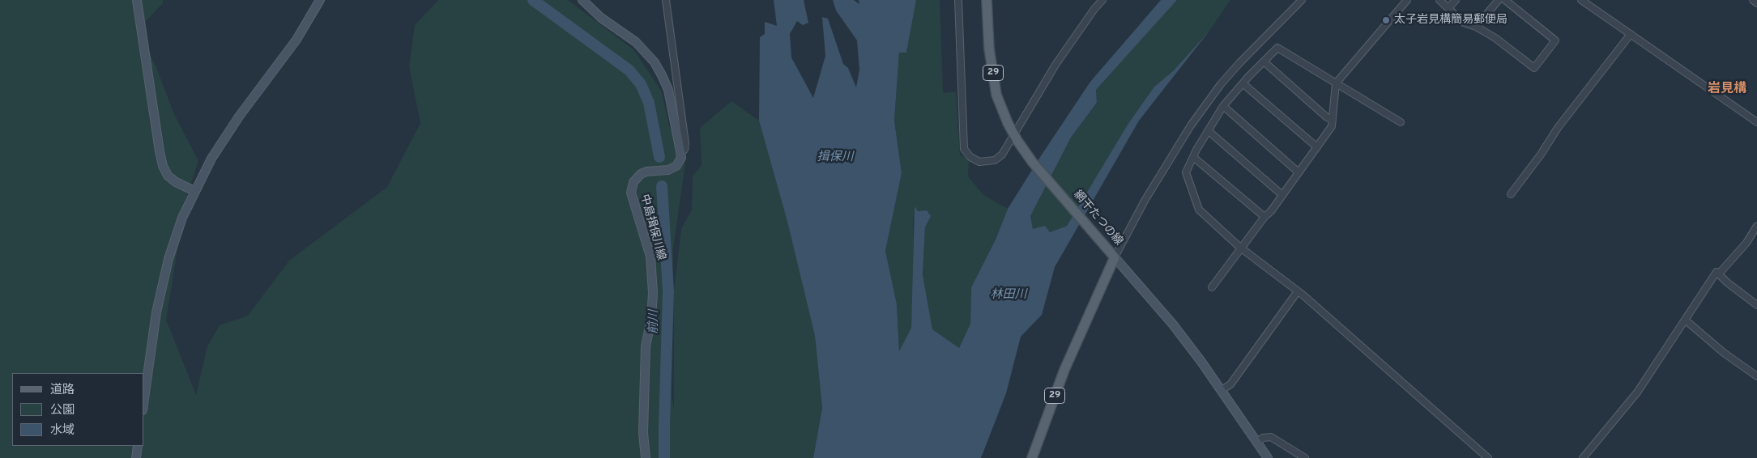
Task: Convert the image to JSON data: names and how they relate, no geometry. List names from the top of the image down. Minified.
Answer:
{"streets":{"main road":["29","網干たつの線"],"street":["中島揖保川線"]},"districts":["岩見構"],"water":["揖保川","林田川","前川"],"places":["太子岩見構簡易郵便局"],"legend":["道路","公園","水域"]}
